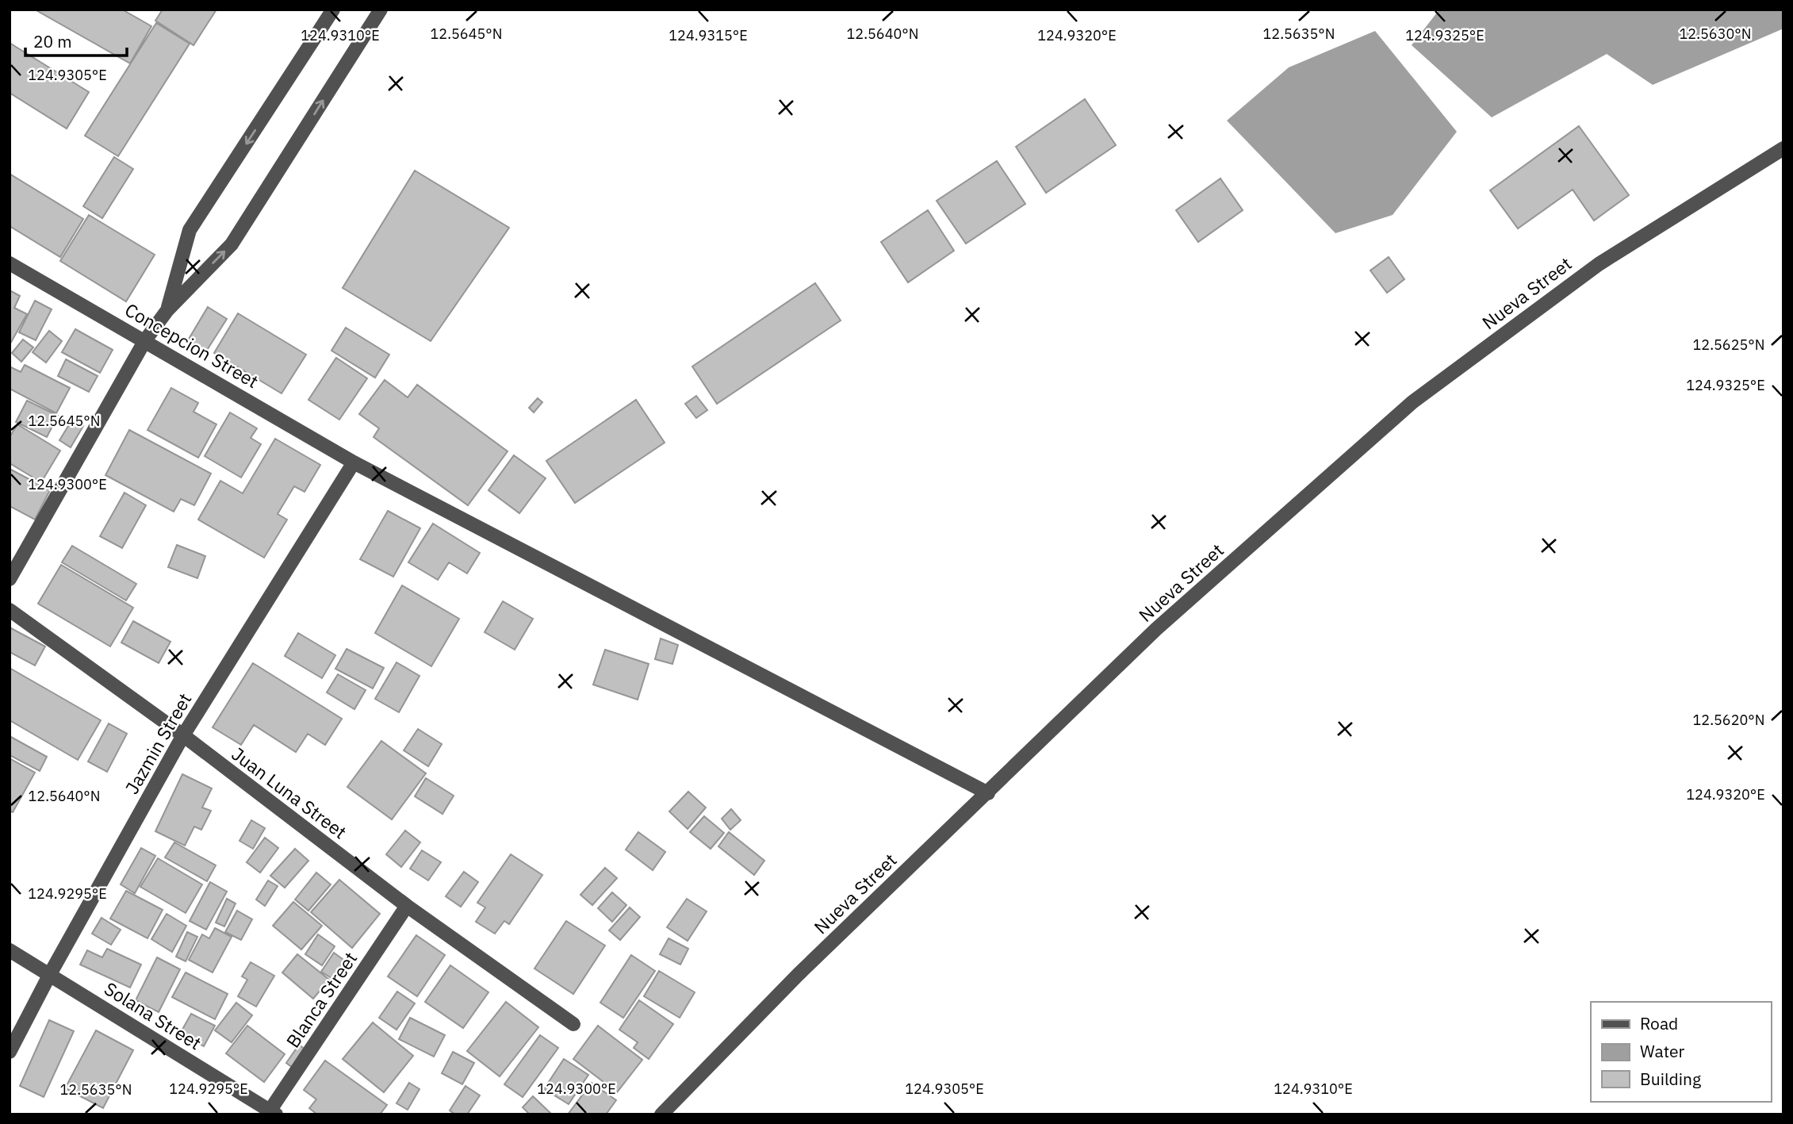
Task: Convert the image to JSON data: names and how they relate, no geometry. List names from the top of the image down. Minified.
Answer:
{"streets":{"street":["Nueva Street","Concepcion Street","Jazmin Street","Juan Luna Street","Blanca Street","Solana Street"]},"crossings":[["Nueva Street","Concepcion Street"],["Concepcion Street","Jazmin Street"],["Jazmin Street","Juan Luna Street"],["Jazmin Street","Solana Street"],["Juan Luna Street","Blanca Street"],["Blanca Street","Solana Street"]],"legend":["Road","Water","Building"],"scale_bar":"20 m","coordinates":["12.5645°N","12.5640°N","12.5635°N","12.5630°N","124.9310°E","124.9315°E","124.9320°E","124.9325°E","124.9305°E","12.5625°N","124.9300°E","12.5620°N","124.9295°E"]}
